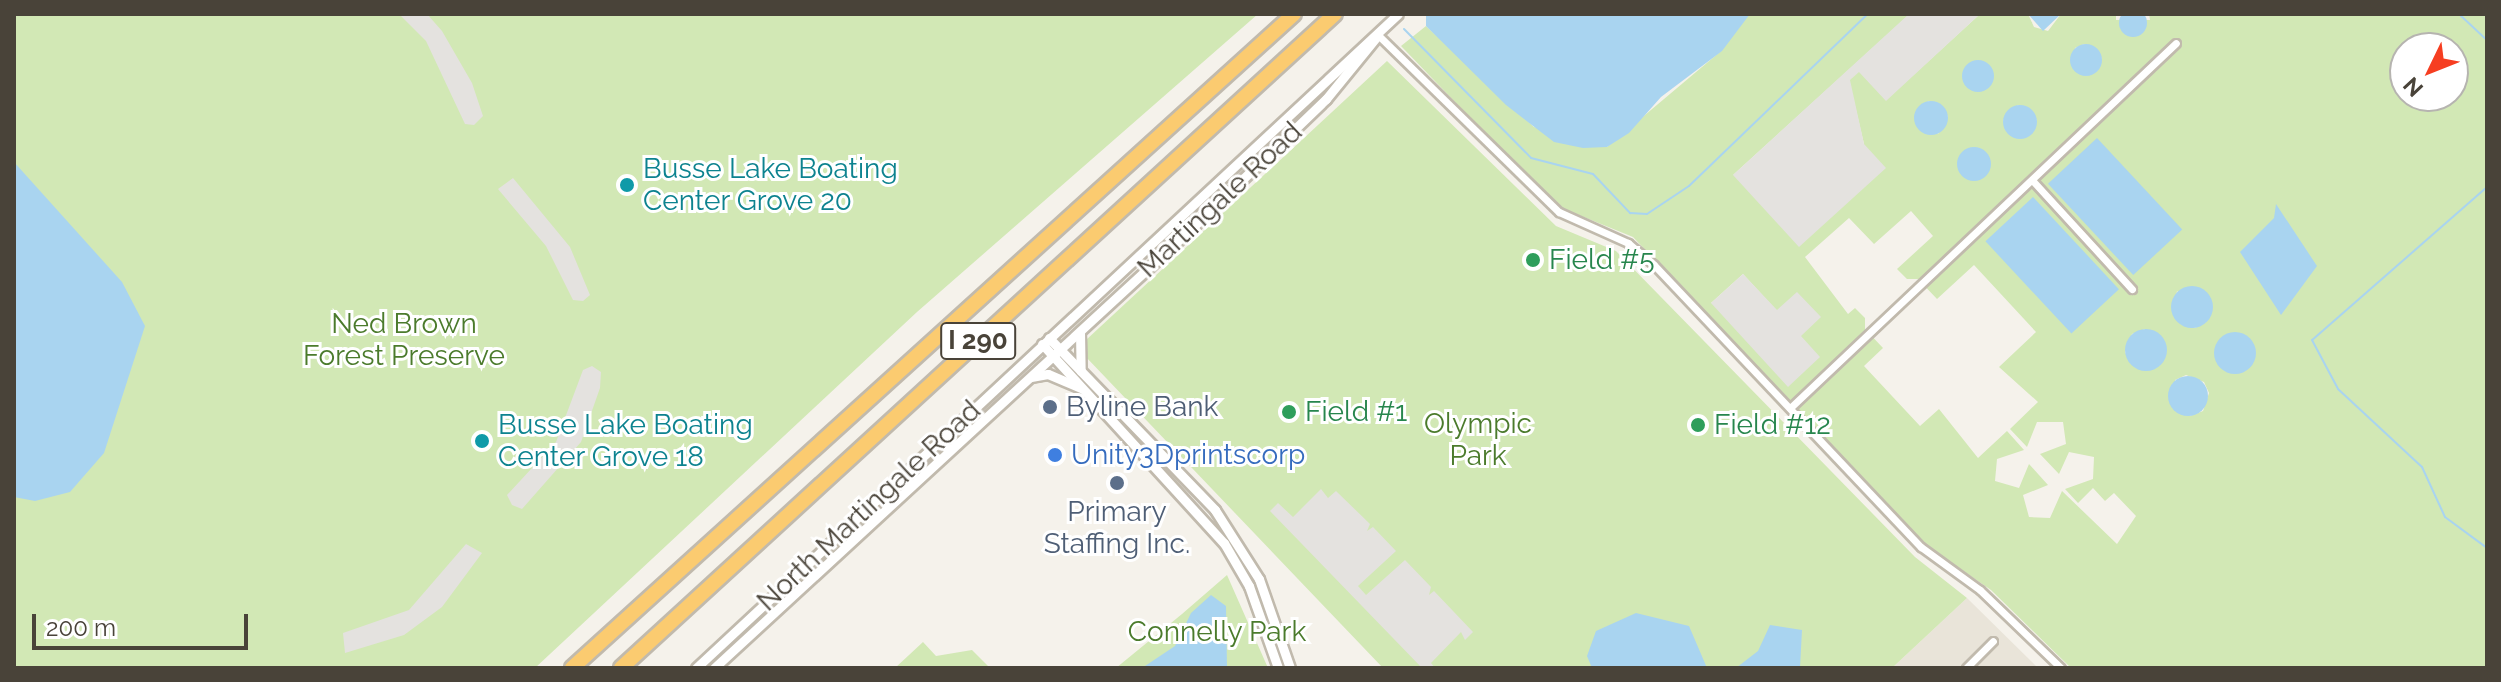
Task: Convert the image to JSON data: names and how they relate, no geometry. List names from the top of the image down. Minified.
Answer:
{"streets":{"highway":["I 290"],"street":["Martingale Road","North Martingale Road"]},"crossings":[["Martingale Road","North Martingale Road"]],"parks":["Ned Brown Forest Preserve","Olympic Park","Connelly Park"],"places":["Busse Lake Boating Center Grove 20","Field #5","Byline Bank","Field #1","Field #12","Busse Lake Boating Center Grove 18","Unity3Dprintscorp","Primary Staffing Inc."],"scale_bar":"200 m","north":"bottom left"}
